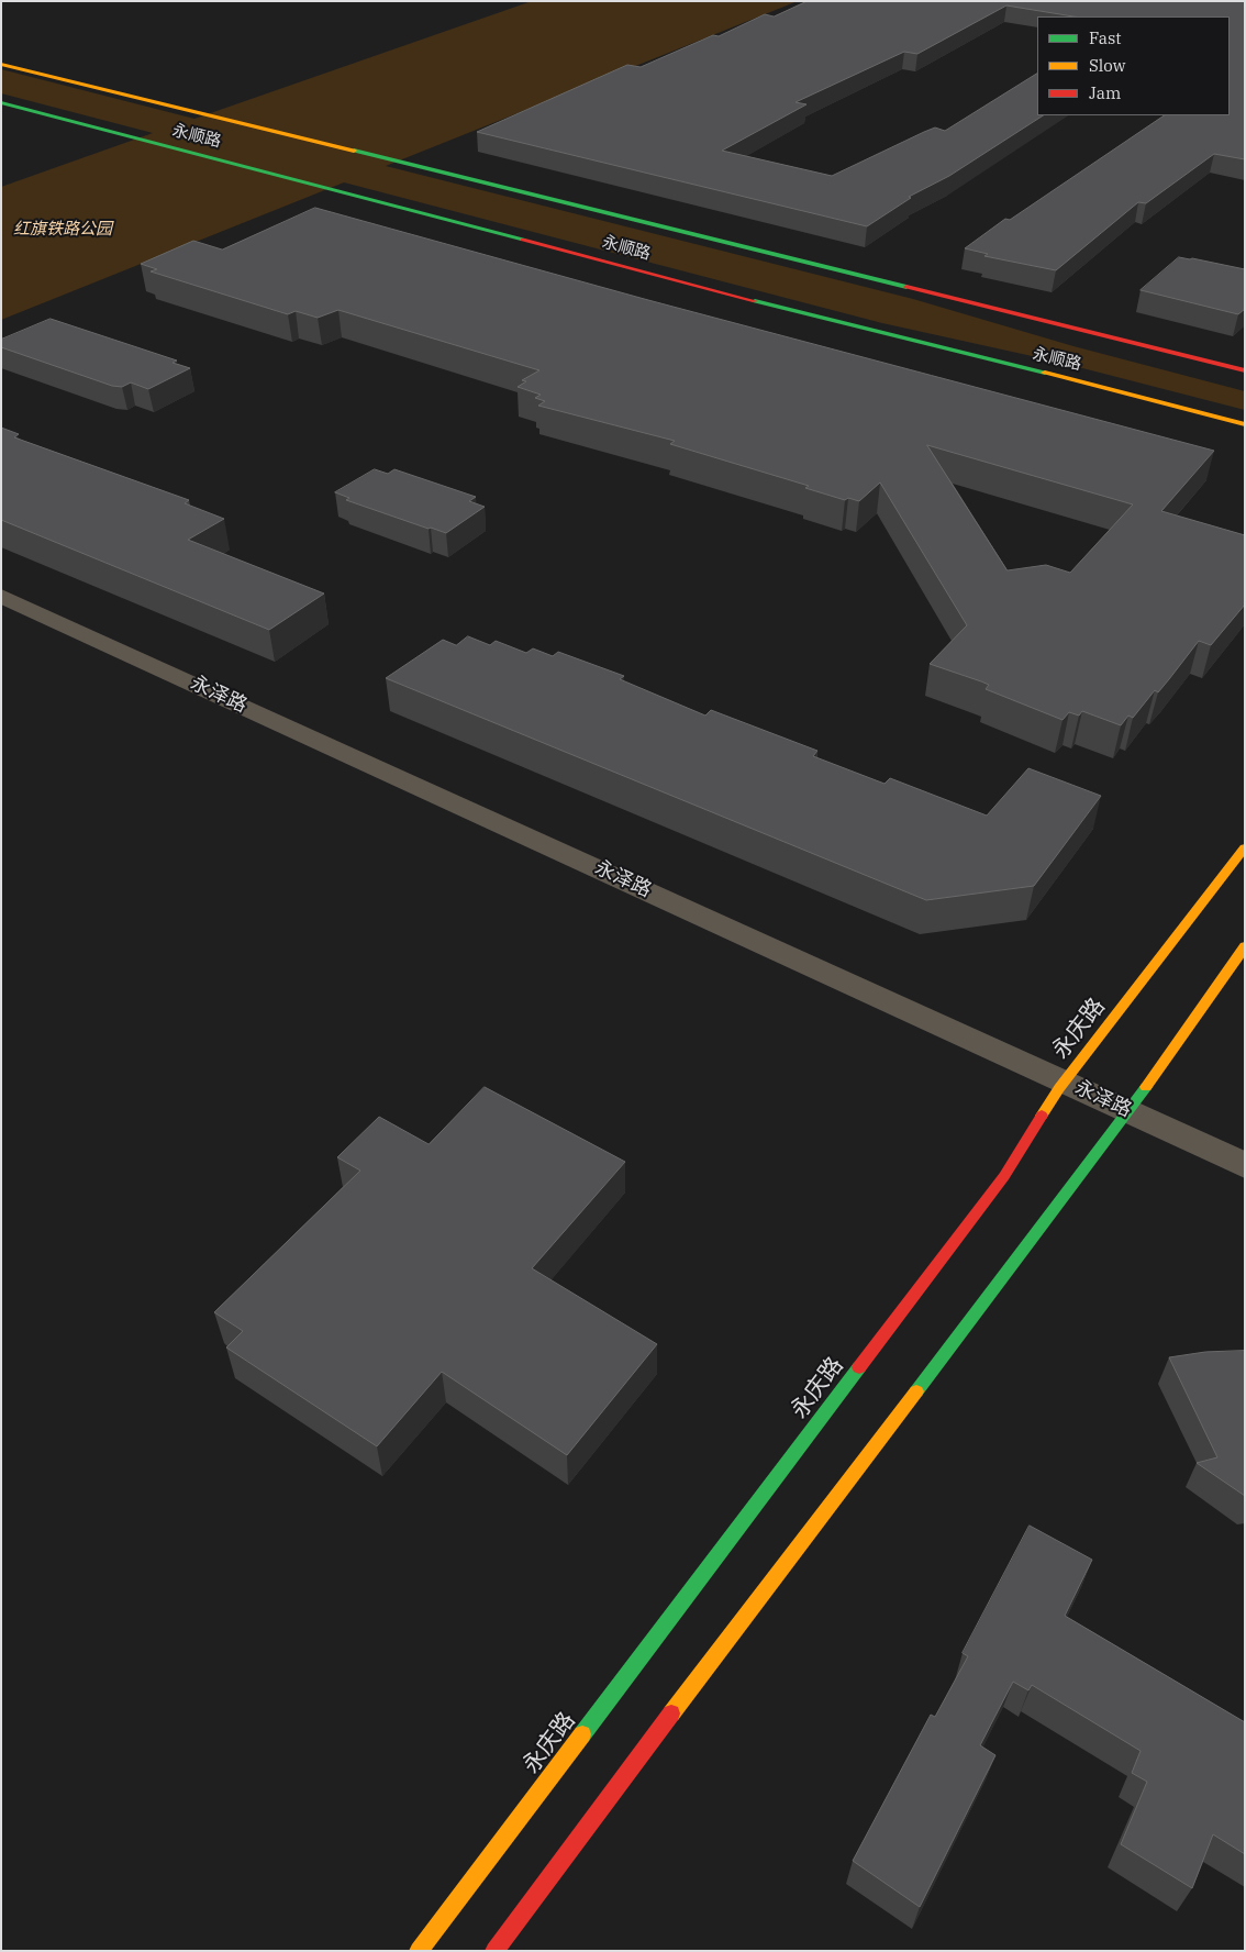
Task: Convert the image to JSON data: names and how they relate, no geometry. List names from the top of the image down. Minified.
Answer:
{"streets":{"main road":["永顺路","永庆路"],"street":["永泽路"]},"crossings":[["永泽路","永庆路"]],"parks":["红旗铁路公园"],"legend":["Fast","Slow","Jam"]}
